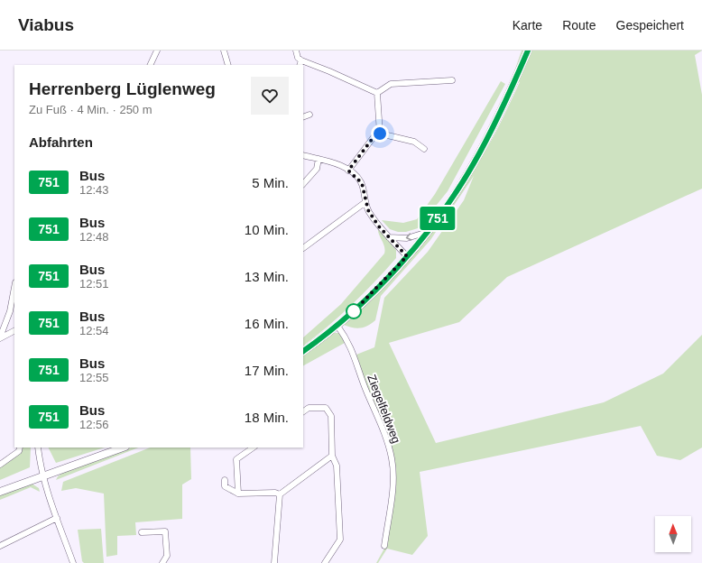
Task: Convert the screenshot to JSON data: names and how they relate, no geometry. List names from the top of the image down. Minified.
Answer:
{"streets":{"street":["Ziegelfeldweg"]},"lines":["bus line 751"],"north":"top","page":{"header":"Viabus","nav":["Karte","Route","Gespeichert"],"on_map":"751","heading":[["Herrenberg Lüglenweg","Zu Fuß · 4 Min. · 250 m"],"Abfahrten"],"list":[{"mark":"751","name":"Bus","note":"12:43","value":"5 Min."},{"mark":"751","name":"Bus","note":"12:48","value":"10 Min."},{"mark":"751","name":"Bus","note":"12:51","value":"13 Min."},{"mark":"751","name":"Bus","note":"12:54","value":"16 Min."},{"mark":"751","name":"Bus","note":"12:55","value":"17 Min."},{"mark":"751","name":"Bus","note":"12:56","value":"18 Min."}]}}
